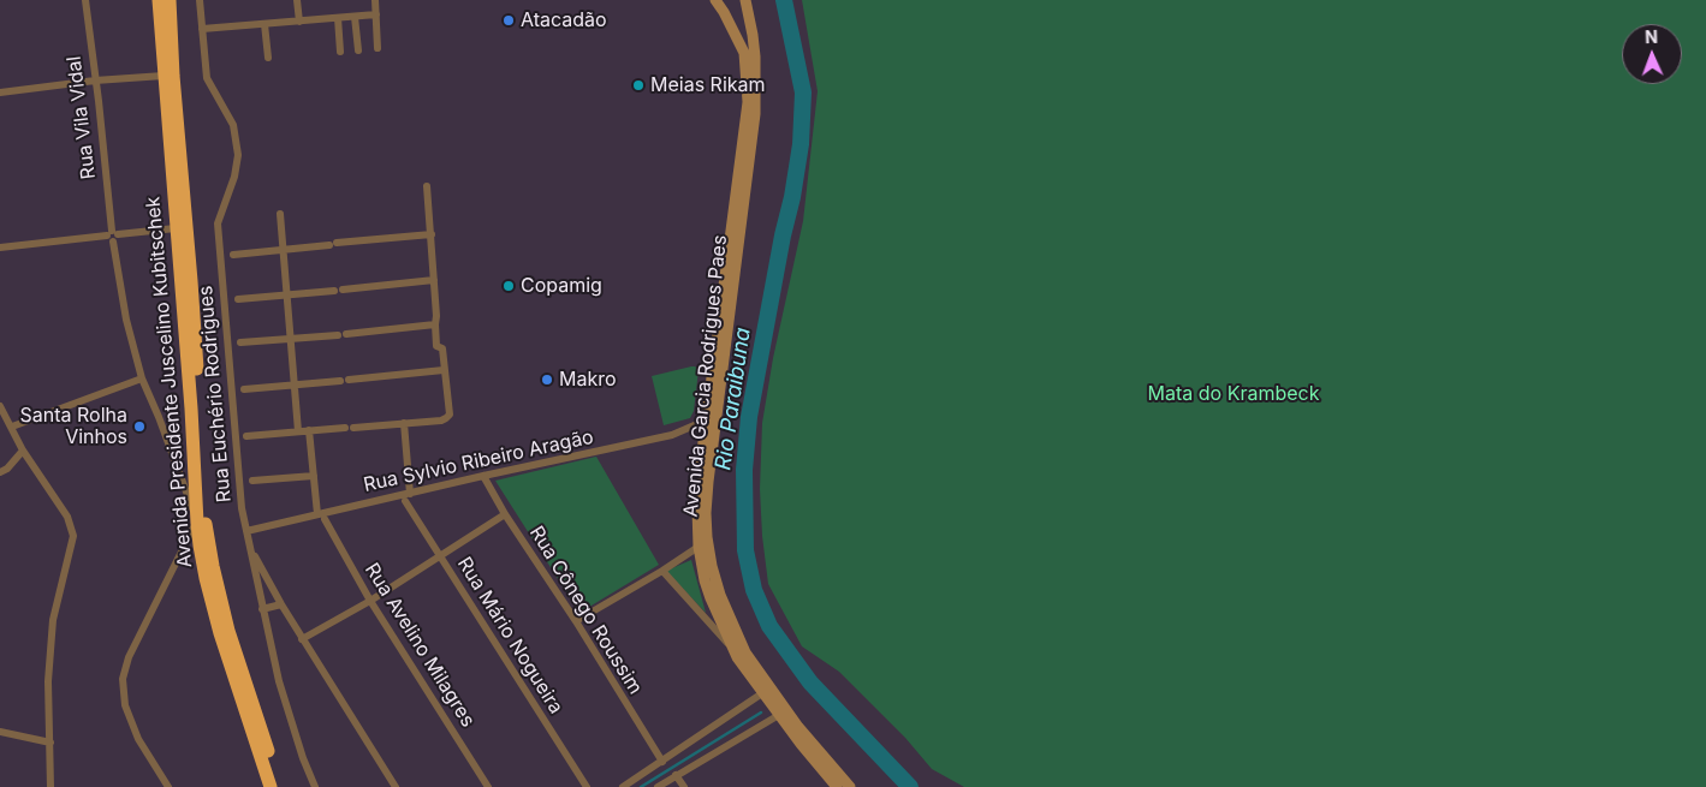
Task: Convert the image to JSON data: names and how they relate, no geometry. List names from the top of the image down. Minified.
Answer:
{"streets":{"highway":["Avenida Presidente Juscelino Kubitschek"],"main road":["Avenida Garcia Rodrigues Paes"],"street":["Rua Vila Vidal","Rua Euchério Rodrigues","Rua Sylvio Ribeiro Aragão","Rua Cônego Roussim","Rua Mário Nogueira","Rua Avelino Milagres"]},"crossings":[["Rua Vila Vidal","Avenida Presidente Juscelino Kubitschek"],["Avenida Garcia Rodrigues Paes","Rua Sylvio Ribeiro Aragão"],["Rua Euchério Rodrigues","Rua Sylvio Ribeiro Aragão"],["Rua Sylvio Ribeiro Aragão","Rua Cônego Roussim"],["Rua Sylvio Ribeiro Aragão","Rua Mário Nogueira"],["Rua Sylvio Ribeiro Aragão","Rua Avelino Milagres"]],"water":["Rio Paraibuna"],"parks":["Mata do Krambeck"],"places":["Atacadão","Meias Rikam","Copamig","Makro","Santa Rolha Vinhos"],"north":"top"}
